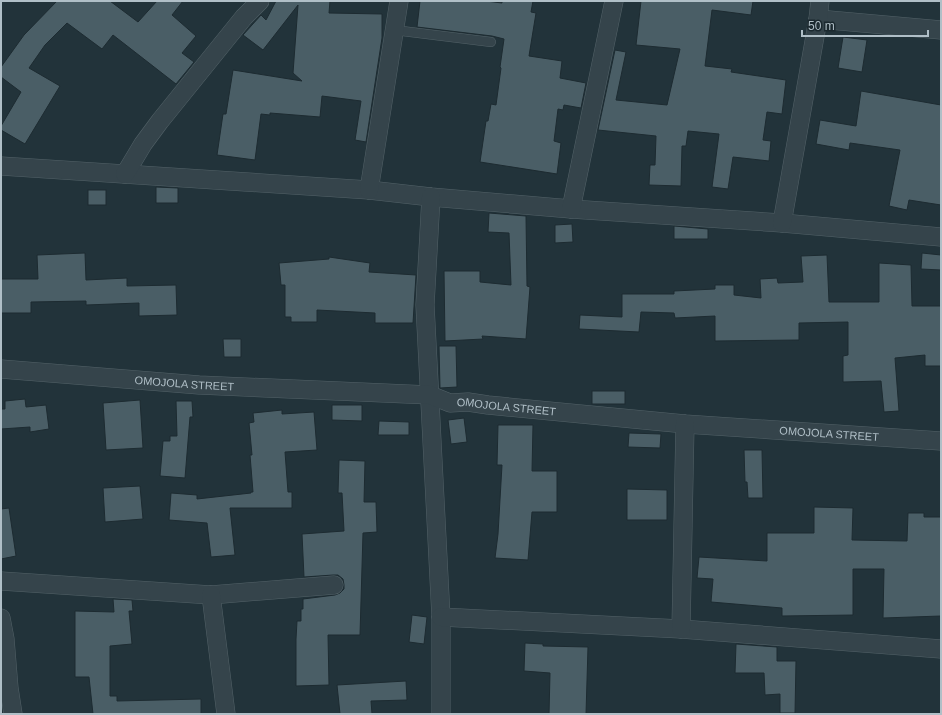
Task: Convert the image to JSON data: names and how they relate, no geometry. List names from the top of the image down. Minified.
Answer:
{"streets":{"street":["OMOJOLA STREET"]},"scale_bar":"50 m"}
